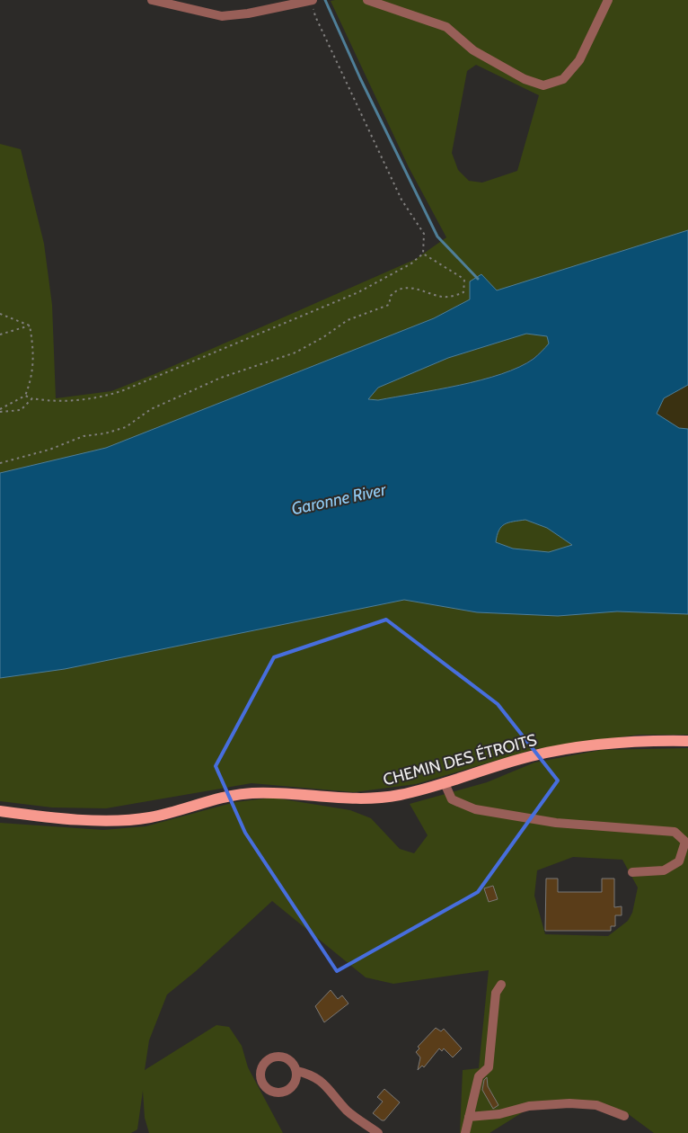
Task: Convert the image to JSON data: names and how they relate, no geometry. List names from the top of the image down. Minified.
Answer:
{"streets":{"main road":["CHEMIN DES ÉTROITS"]},"water":["Garonne River"]}
